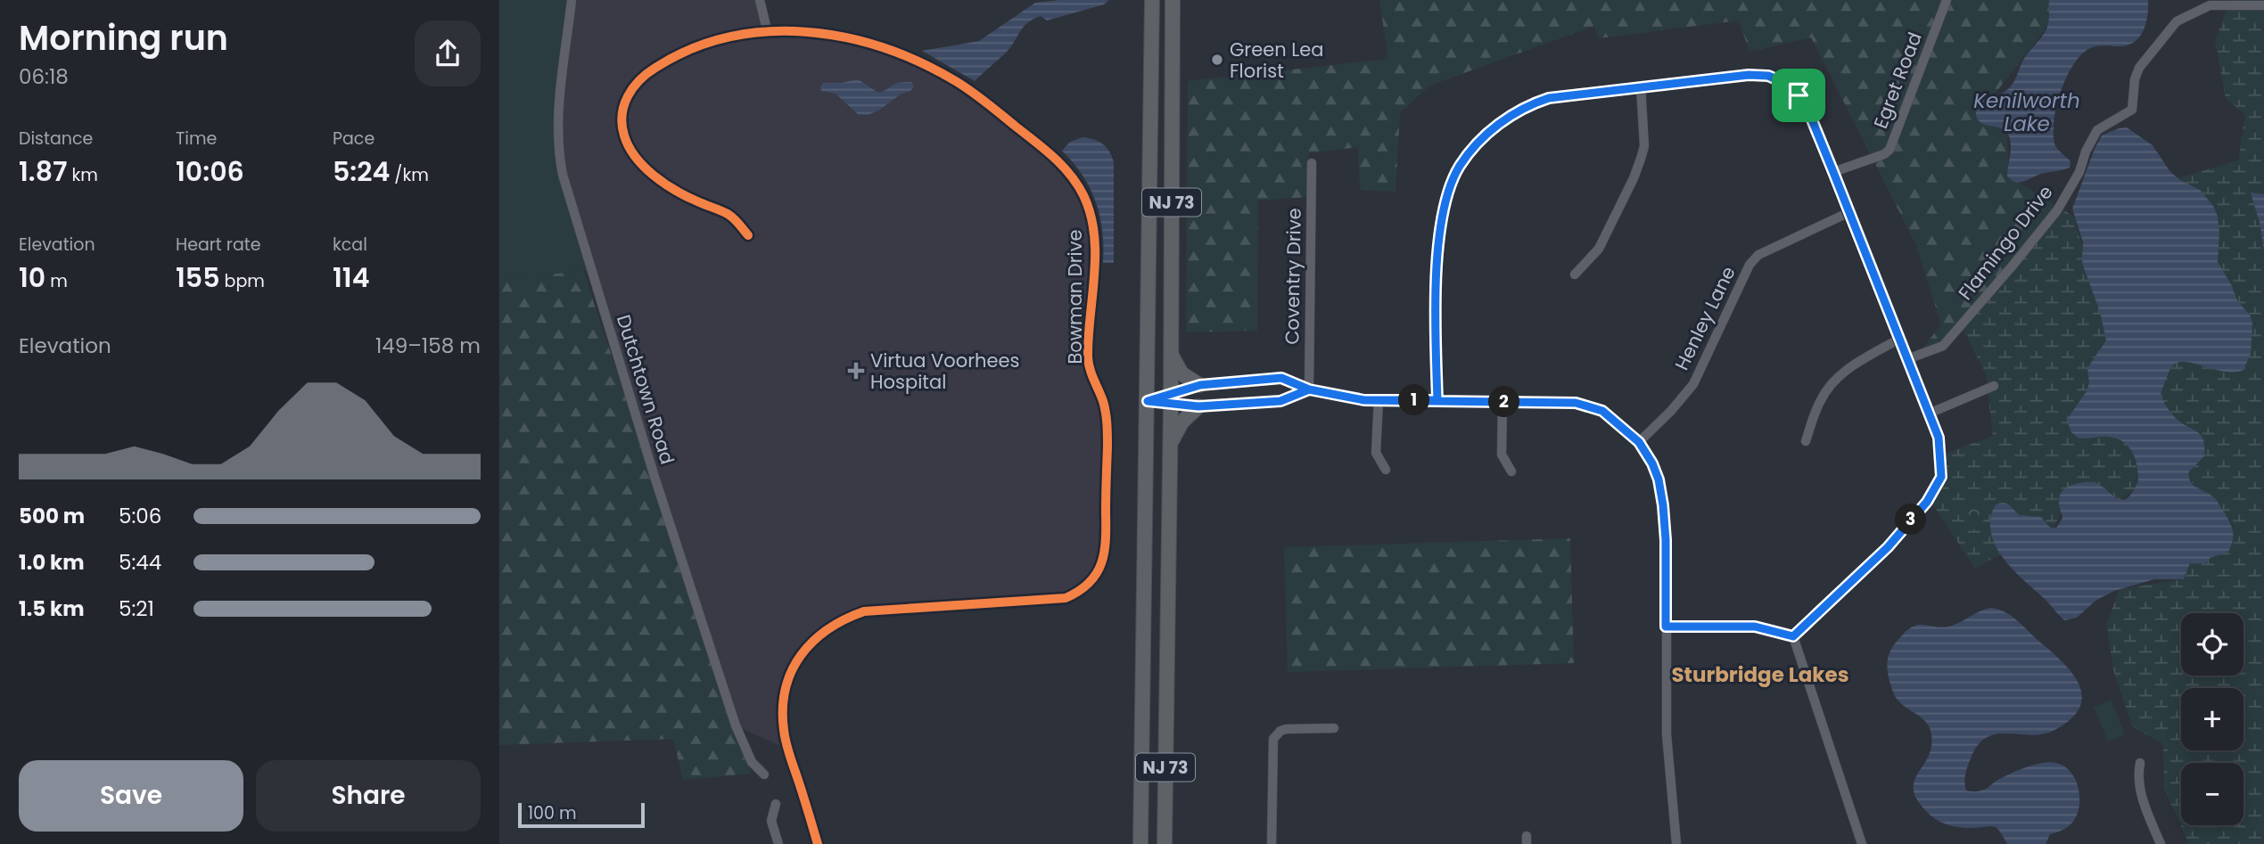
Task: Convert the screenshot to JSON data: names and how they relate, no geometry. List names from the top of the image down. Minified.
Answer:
{"streets":{"highway":["NJ 73"],"street":["Egret Road","Flamingo Drive","Coventry Drive","Bowman Drive","Henley Lane","Dutchtown Road"]},"districts":["Sturbridge Lakes"],"water":["Kenilworth Lake"],"places":{"other":["Green Lea Florist"],"health":["Virtua Voorhees Hospital"]},"scale_bar":"100 m","page":{"heading":["Morning run","06:18"],"stats":[["Distance","1.87 km"],["Time","10:06"],["Pace","5:24 /km"],["Elevation","10 m"],["Heart rate","155 bpm"],["kcal","114"]],"chart":["Elevation","149–158 m"],"pins":["1","2","3"],"list":[{"name":"500 m","note":"5:06"},{"name":"1.0 km","note":"5:44"},{"name":"1.5 km","note":"5:21"}],"map_buttons":["+","−"],"buttons":["Save","Share"],"scale":"100 m"}}
